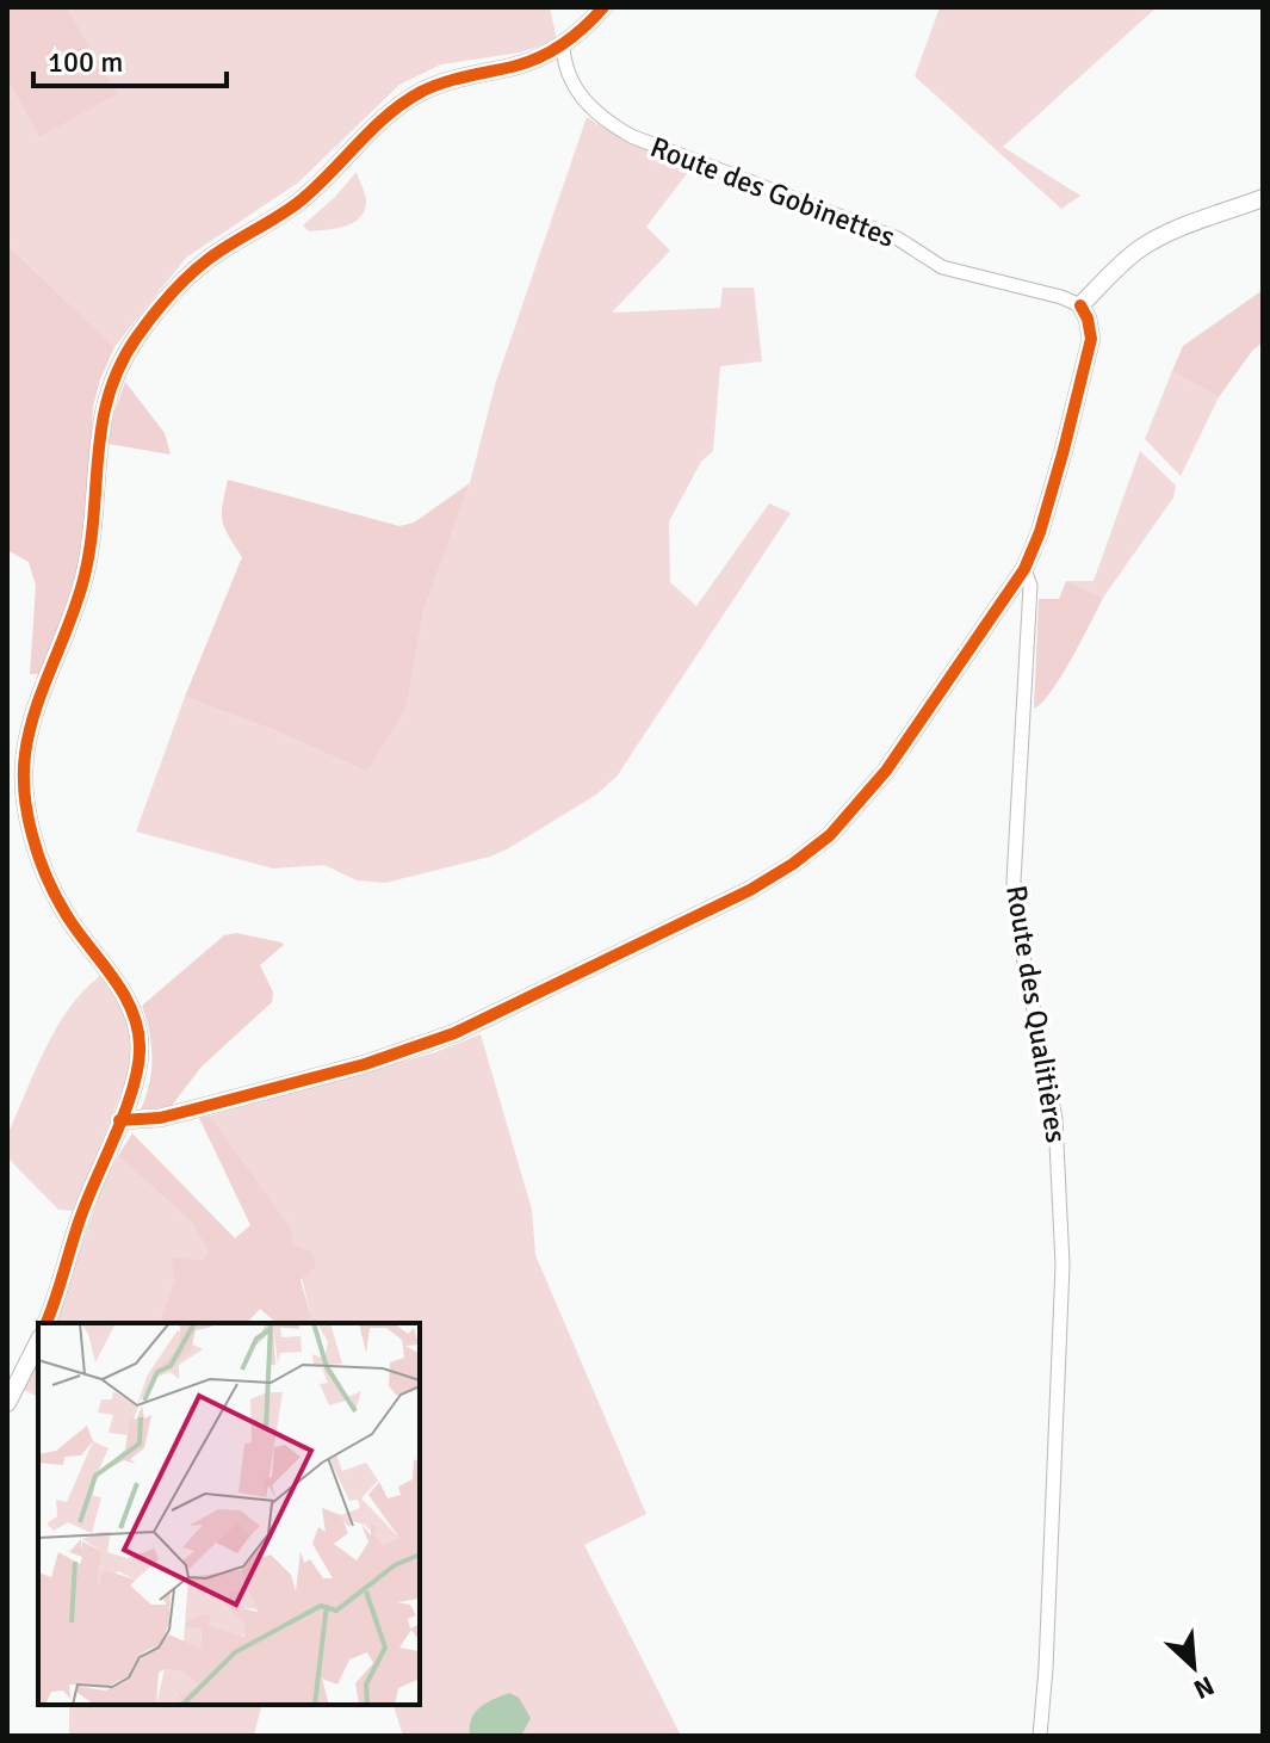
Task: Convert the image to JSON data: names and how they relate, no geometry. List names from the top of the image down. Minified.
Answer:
{"streets":{"street":["Route des Gobinettes","Route des Qualitières"]},"crossings":[["Route des Gobinettes","Route des Qualitières"]],"scale_bar":"100 m","north":"bottom right"}
